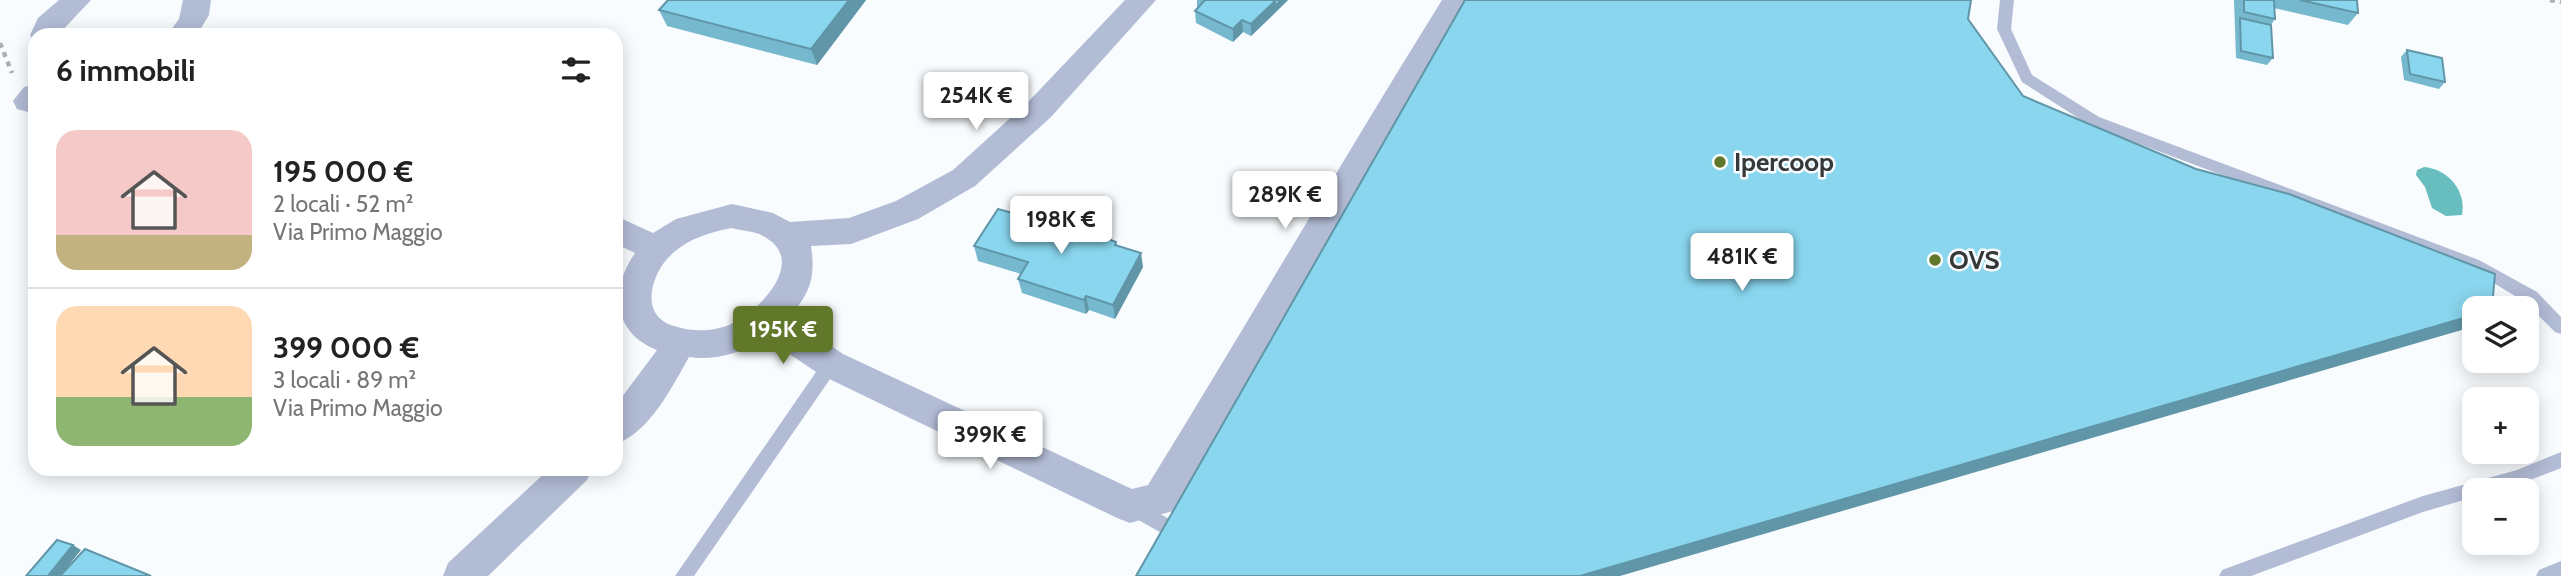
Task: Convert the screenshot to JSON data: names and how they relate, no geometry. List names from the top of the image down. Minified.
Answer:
{"places":["Ipercoop","OVS"],"page":{"heading":"6 immobili","price":["254K €","289K €","198K €","481K €","195K €","399K €"],"list":[{"name":"195 000 €","note":"2 locali · 52 m² · Via Primo Maggio"},{"name":"399 000 €","note":"3 locali · 89 m² · Via Primo Maggio"}],"map_buttons":["+","−"]}}
